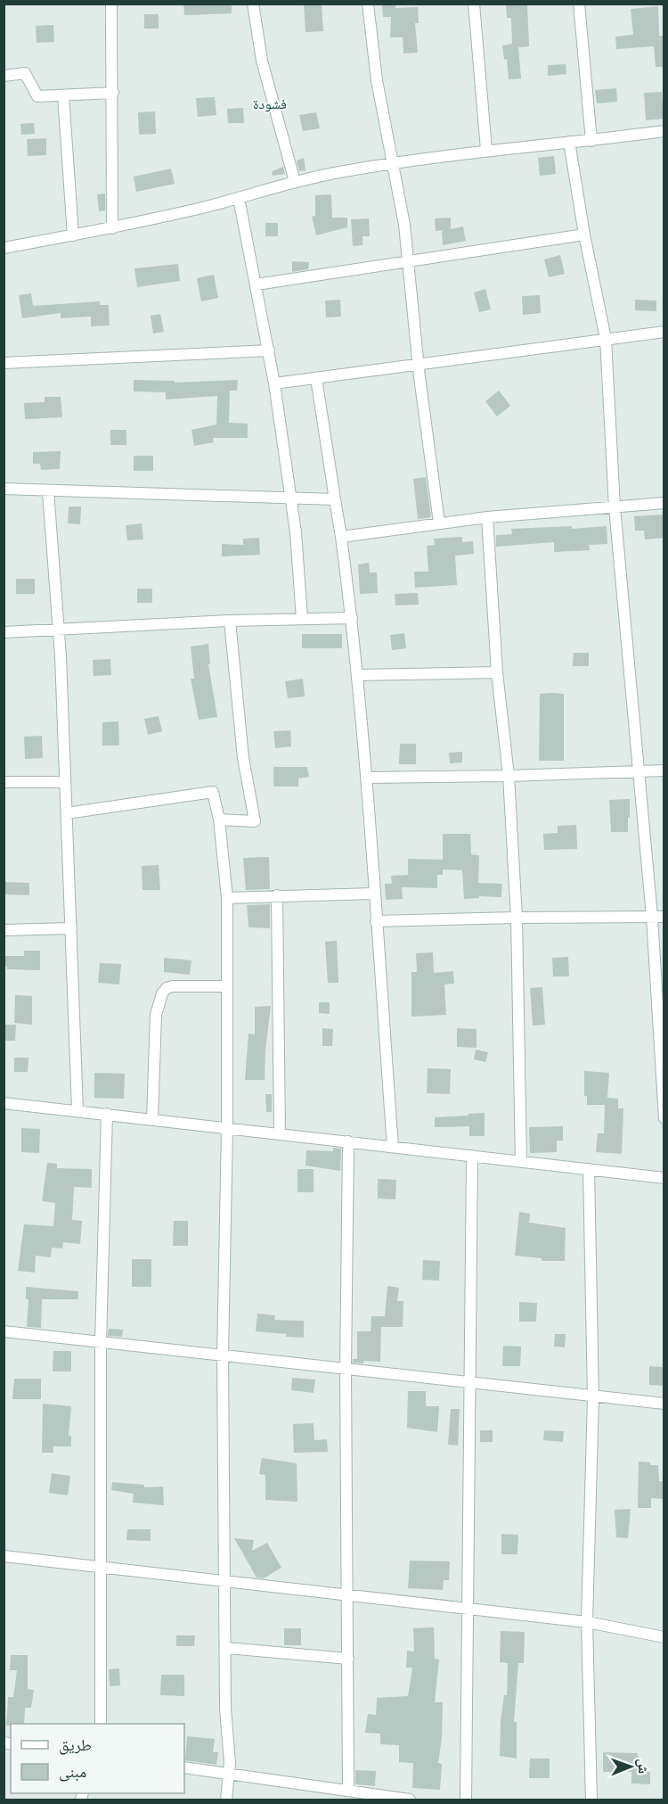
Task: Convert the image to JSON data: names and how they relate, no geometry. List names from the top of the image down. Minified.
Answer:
{"districts":["فشودة"],"legend":["طريق","مبنى"],"north":"right"}
